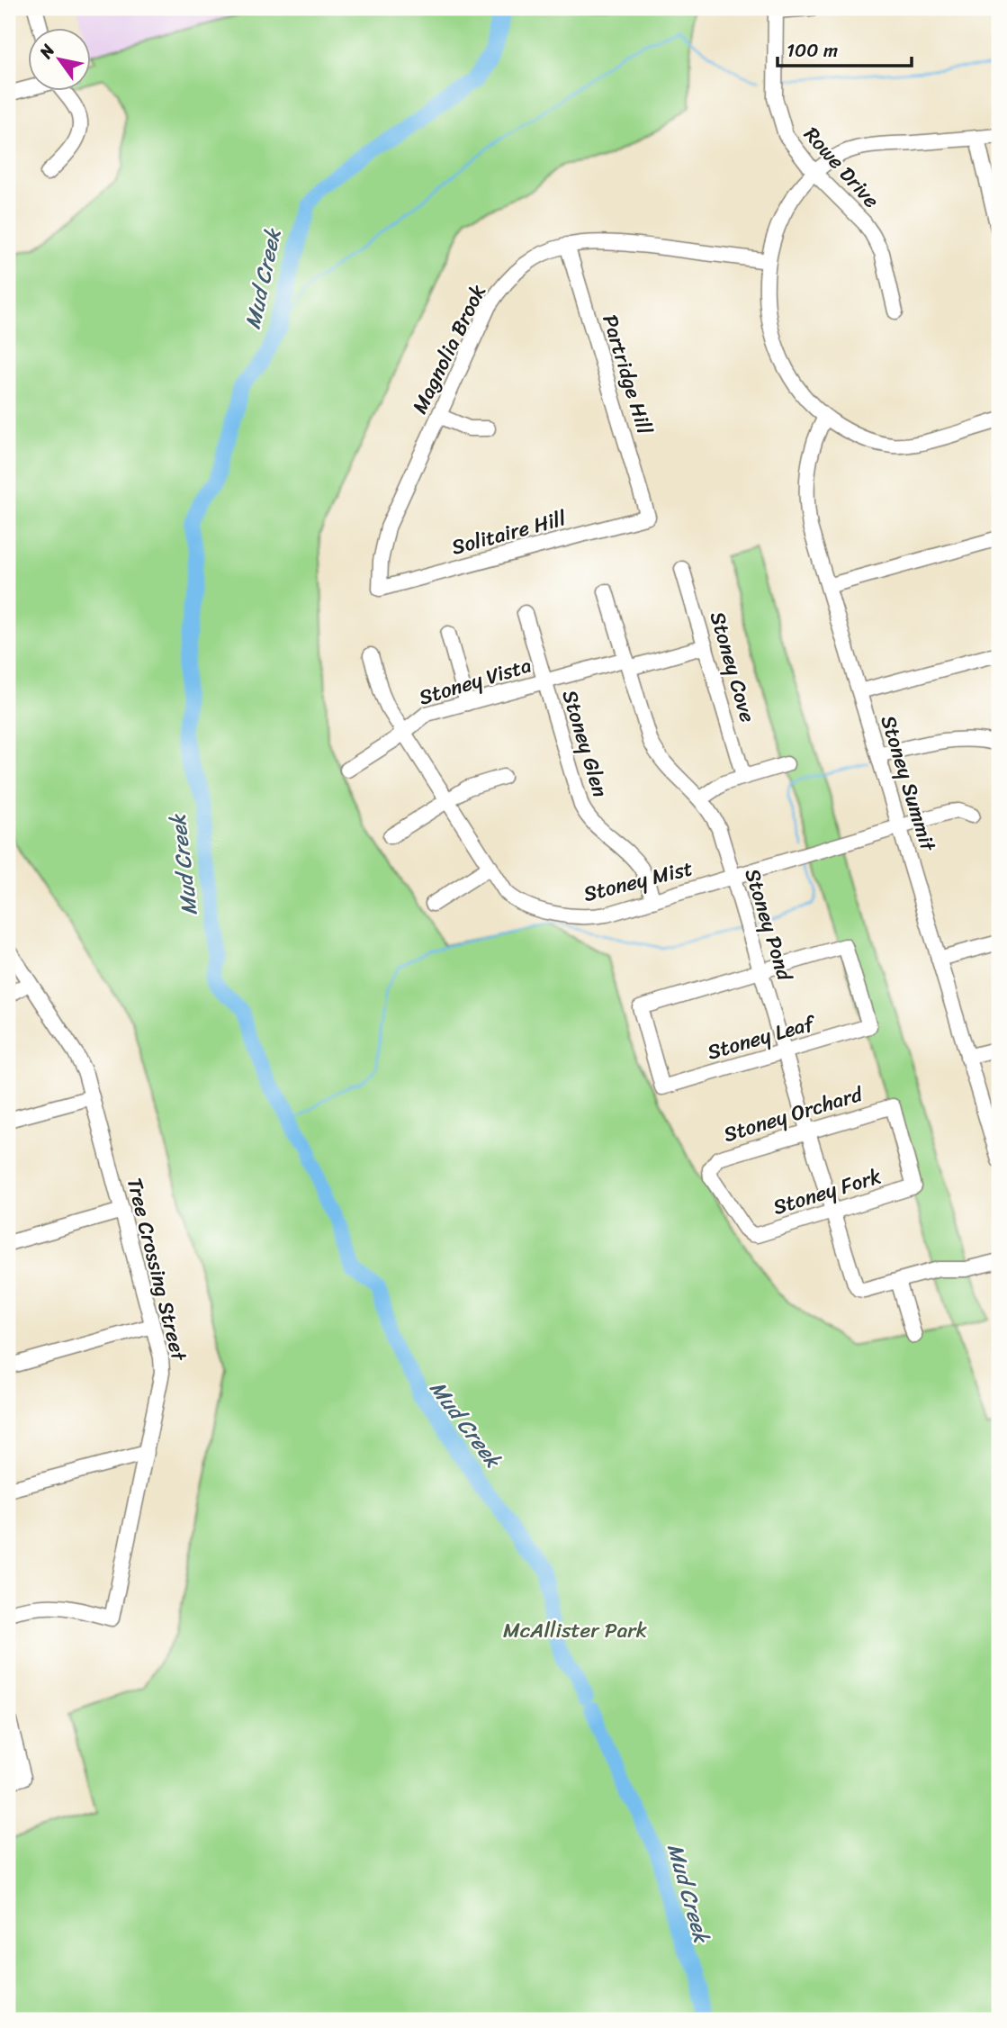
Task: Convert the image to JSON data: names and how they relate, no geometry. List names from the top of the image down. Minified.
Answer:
{"streets":{"street":["Rowe Drive","Magnolia Brook","Partridge Hill","Solitaire Hill","Stoney Cove","Stoney Vista","Stoney Glen","Stoney Summit","Stoney Mist","Stoney Pond","Stoney Leaf","Stoney Orchard","Stoney Fork","Tree Crossing Street"]},"crossings":[["Magnolia Brook","Partridge Hill"],["Magnolia Brook","Solitaire Hill"],["Partridge Hill","Solitaire Hill"],["Stoney Cove","Stoney Vista"],["Stoney Vista","Stoney Glen"],["Stoney Vista","Stoney Mist"],["Stoney Vista","Stoney Pond"],["Stoney Glen","Stoney Mist"],["Stoney Summit","Stoney Mist"],["Stoney Mist","Stoney Pond"],["Stoney Pond","Stoney Leaf"],["Stoney Pond","Stoney Orchard"],["Stoney Pond","Stoney Fork"],["Stoney Orchard","Stoney Fork"]],"water":["Mud Creek"],"parks":["McAllister Park"],"scale_bar":"100 m","north":"top left"}
